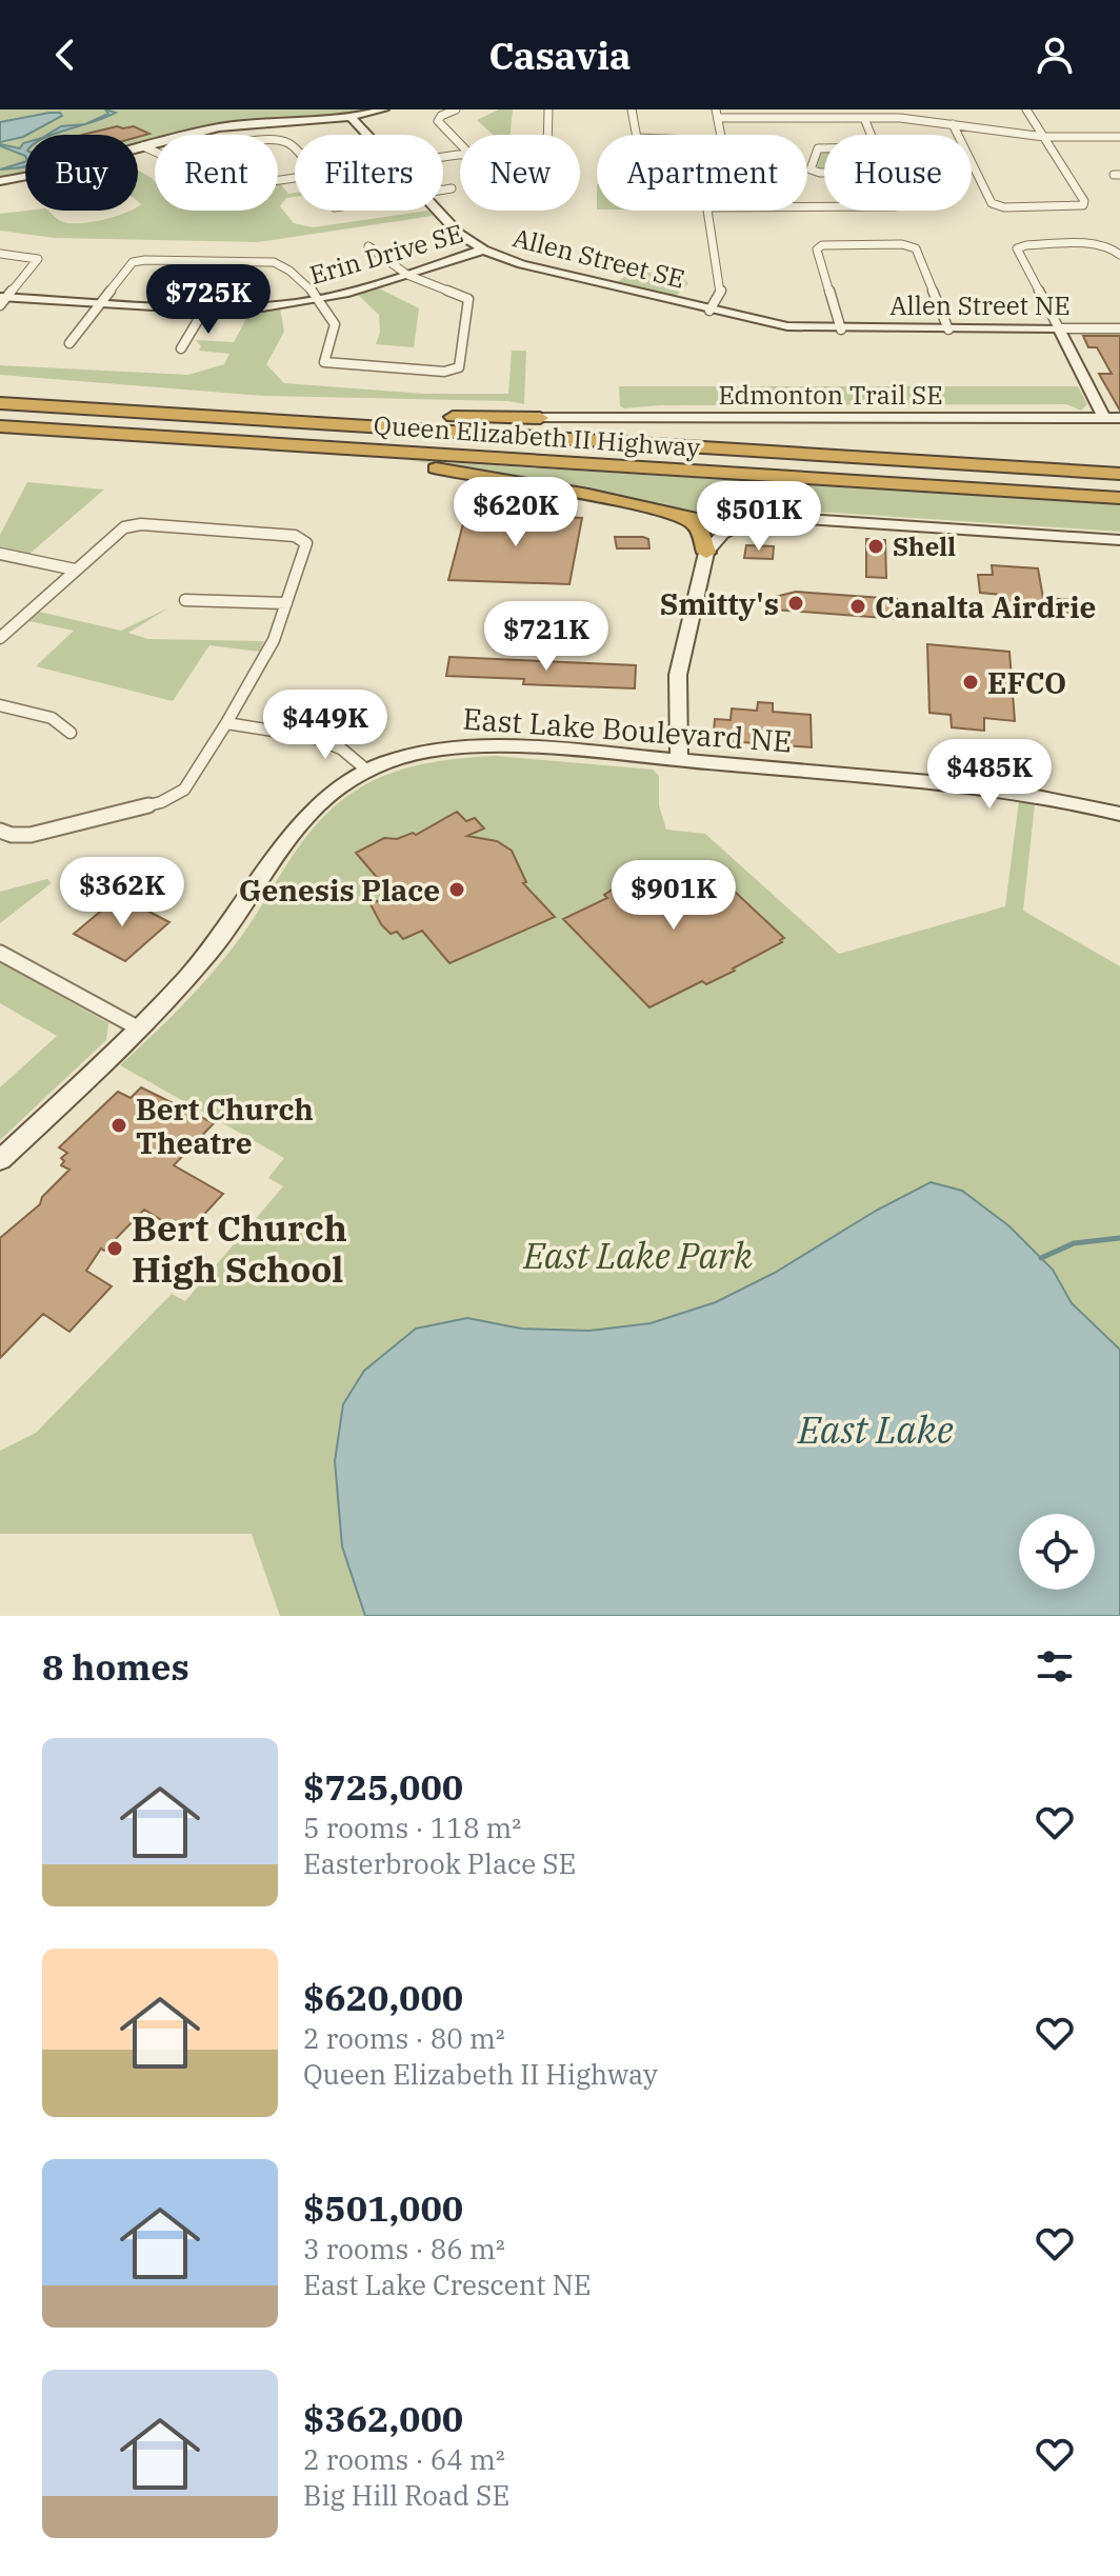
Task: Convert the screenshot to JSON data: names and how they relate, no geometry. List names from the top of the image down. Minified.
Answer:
{"streets":{"highway":["Queen Elizabeth II Highway"],"street":["Erin Drive SE","Allen Street SE","Allen Street NE","Edmonton Trail SE","East Lake Boulevard NE"]},"crossings":[["Erin Drive SE","Allen Street SE"],["Allen Street SE","Allen Street NE"]],"water":["East Lake"],"parks":["East Lake Park"],"places":["Shell","Smitty's","Canalta Airdrie","EFCO","Genesis Place","Bert Church Theatre","Bert Church High School"],"page":{"header":"Casavia","chip":["Buy","Rent","Filters","New","Apartment","House"],"price":["$725K","$620K","$501K","$721K","$449K","$485K","$362K","$901K"],"heading":"8 homes","list":[{"name":"$725,000","note":"5 rooms · 118 m² · Easterbrook Place SE"},{"name":"$620,000","note":"2 rooms · 80 m² · Queen Elizabeth II Highway"},{"name":"$501,000","note":"3 rooms · 86 m² · East Lake Crescent NE"},{"name":"$362,000","note":"2 rooms · 64 m² · Big Hill Road SE"}]}}
